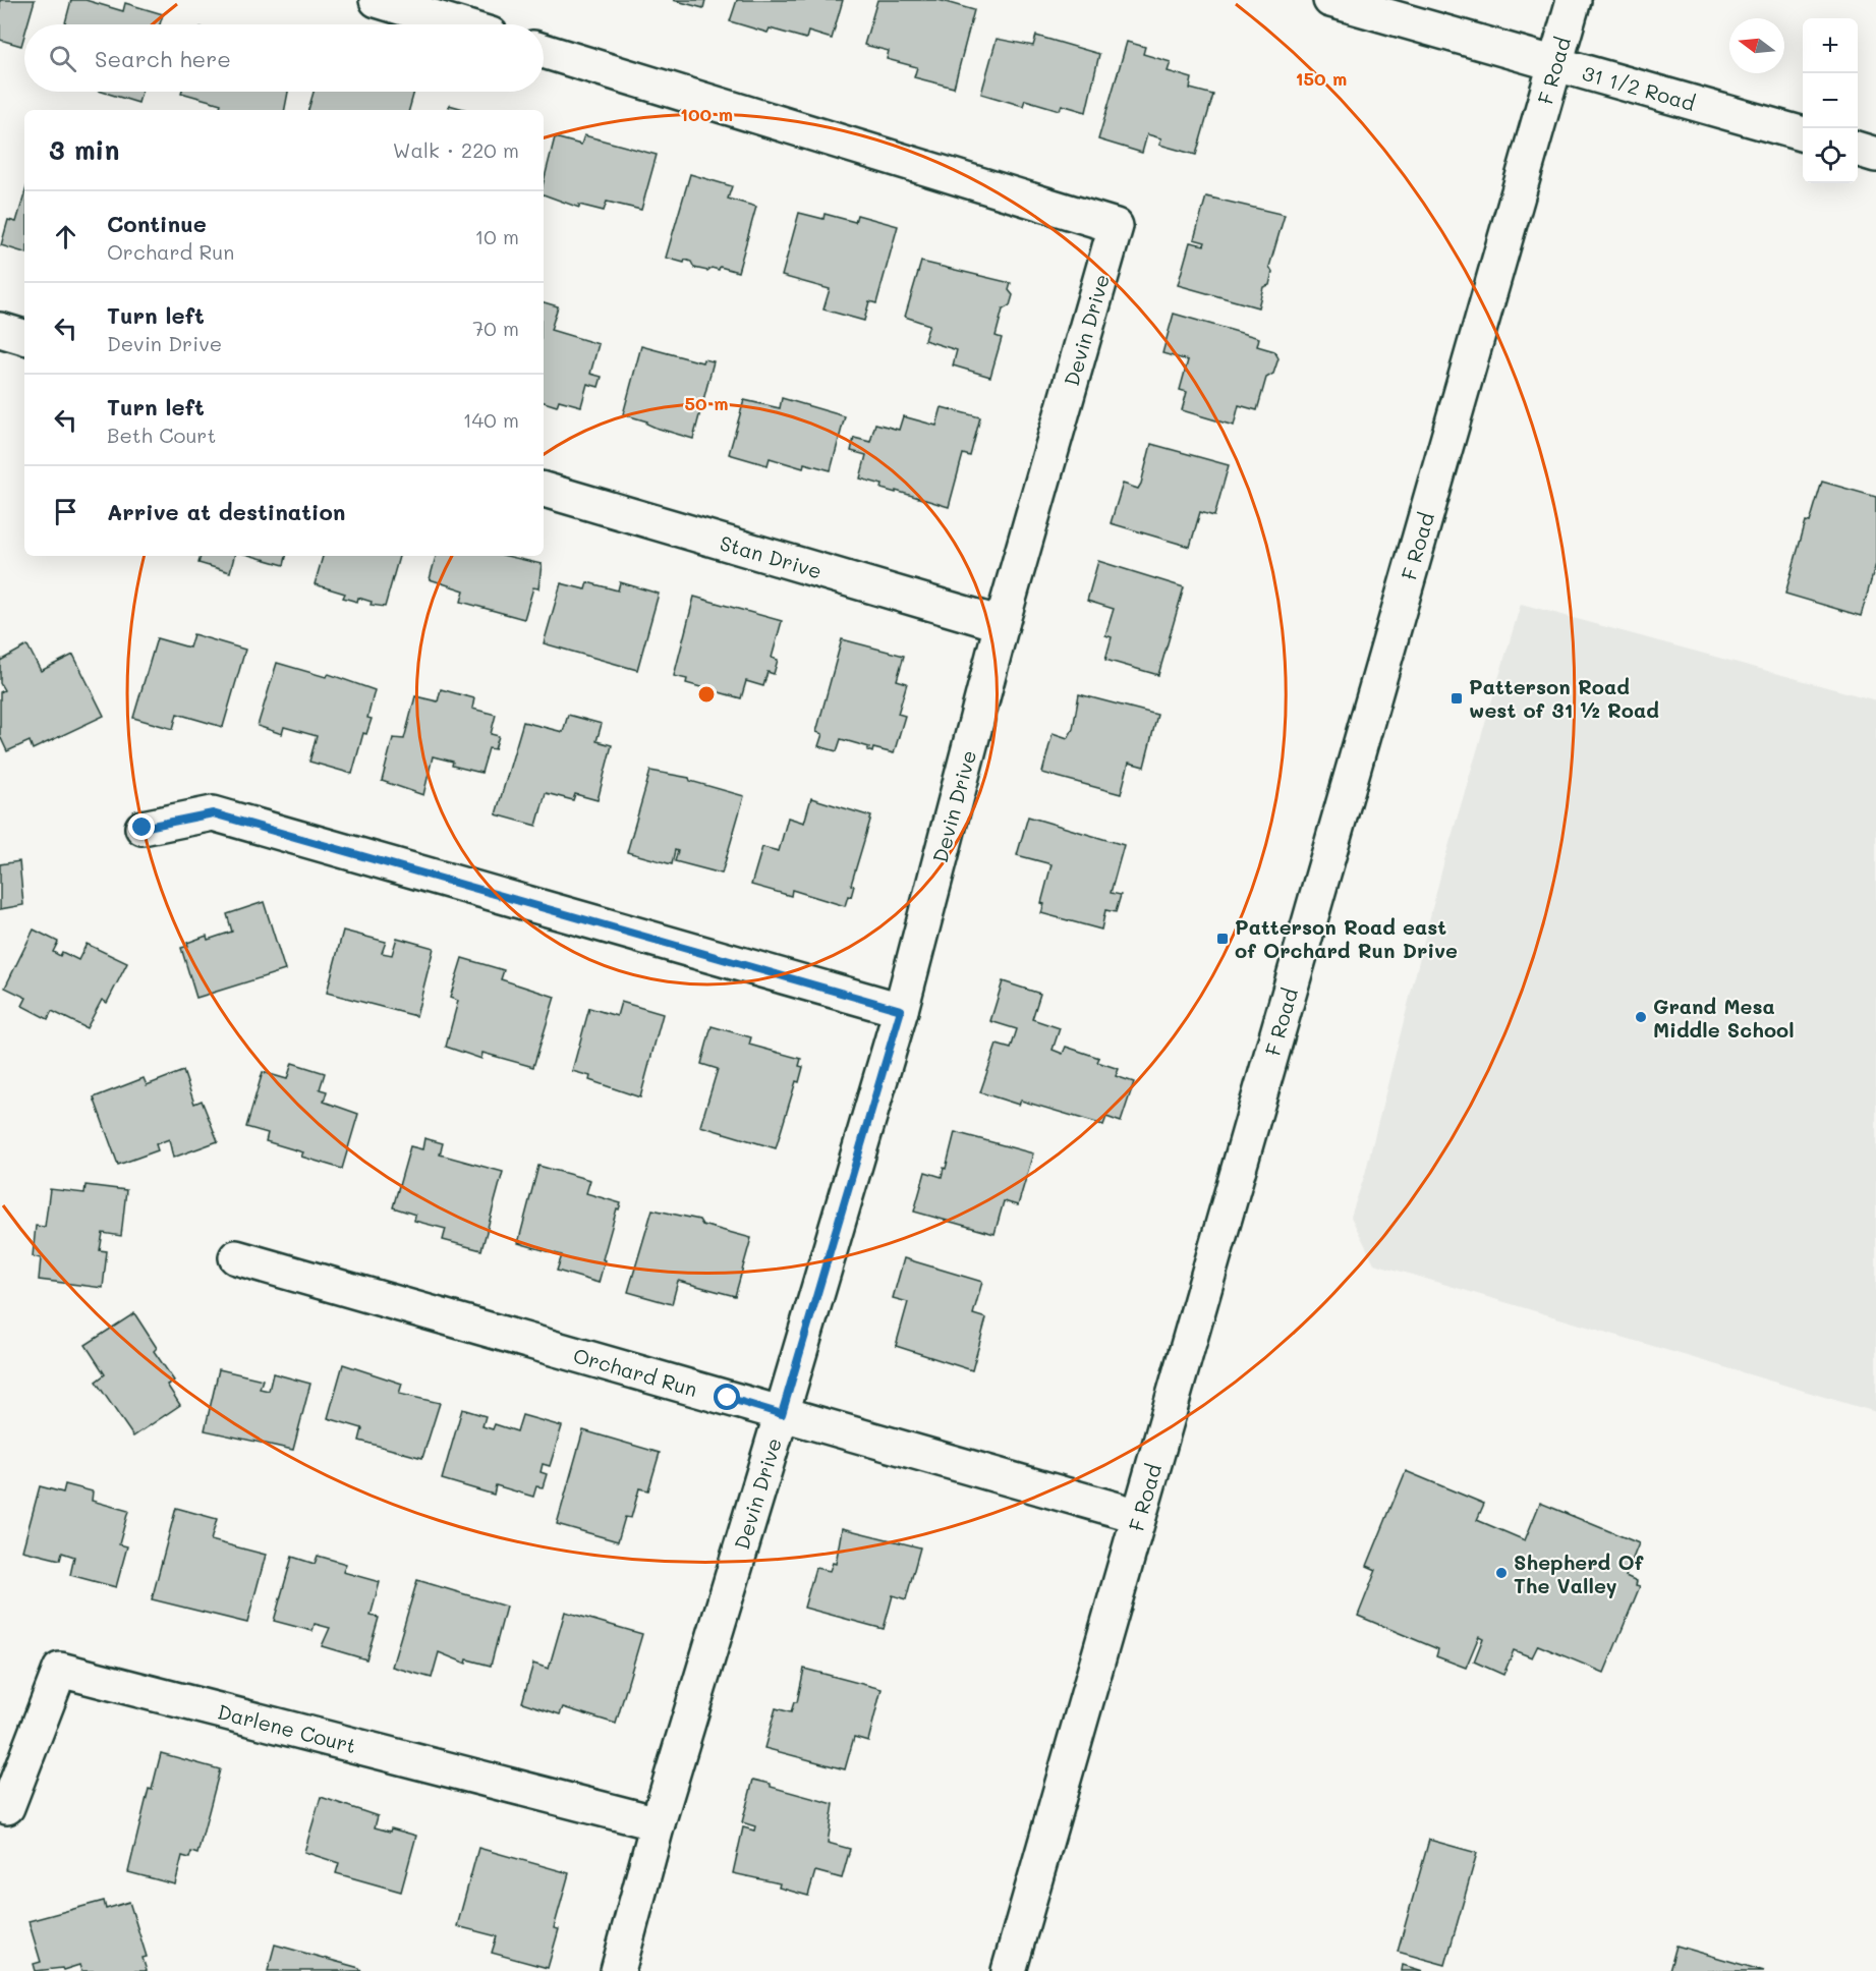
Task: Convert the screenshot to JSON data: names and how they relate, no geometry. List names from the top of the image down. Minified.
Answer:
{"streets":{"street":["F Road","31 1/2 Road","Devin Drive","Stan Drive","Orchard Run","Darlene Court"]},"crossings":[["F Road","31 1/2 Road"],["F Road","Orchard Run"],["Devin Drive","Stan Drive"],["Devin Drive","Orchard Run"],["Devin Drive","Darlene Court"]],"places":{"transit":["Patterson Road west of 31 ½ Road","Patterson Road east of Orchard Run Drive"],"other":["Grand Mesa Middle School","Shepherd Of The Valley"]},"north":"left","page":{"map_buttons":["+","−"],"search":"Search here","heading":["3 min","Walk · 220 m"],"list":[["Continue","Orchard Run","10 m"],["Turn left","Devin Drive","70 m"],["Turn left","Beth Court","140 m"],"Arrive at destination"]},"rings":["150 m","100 m","50 m"]}
